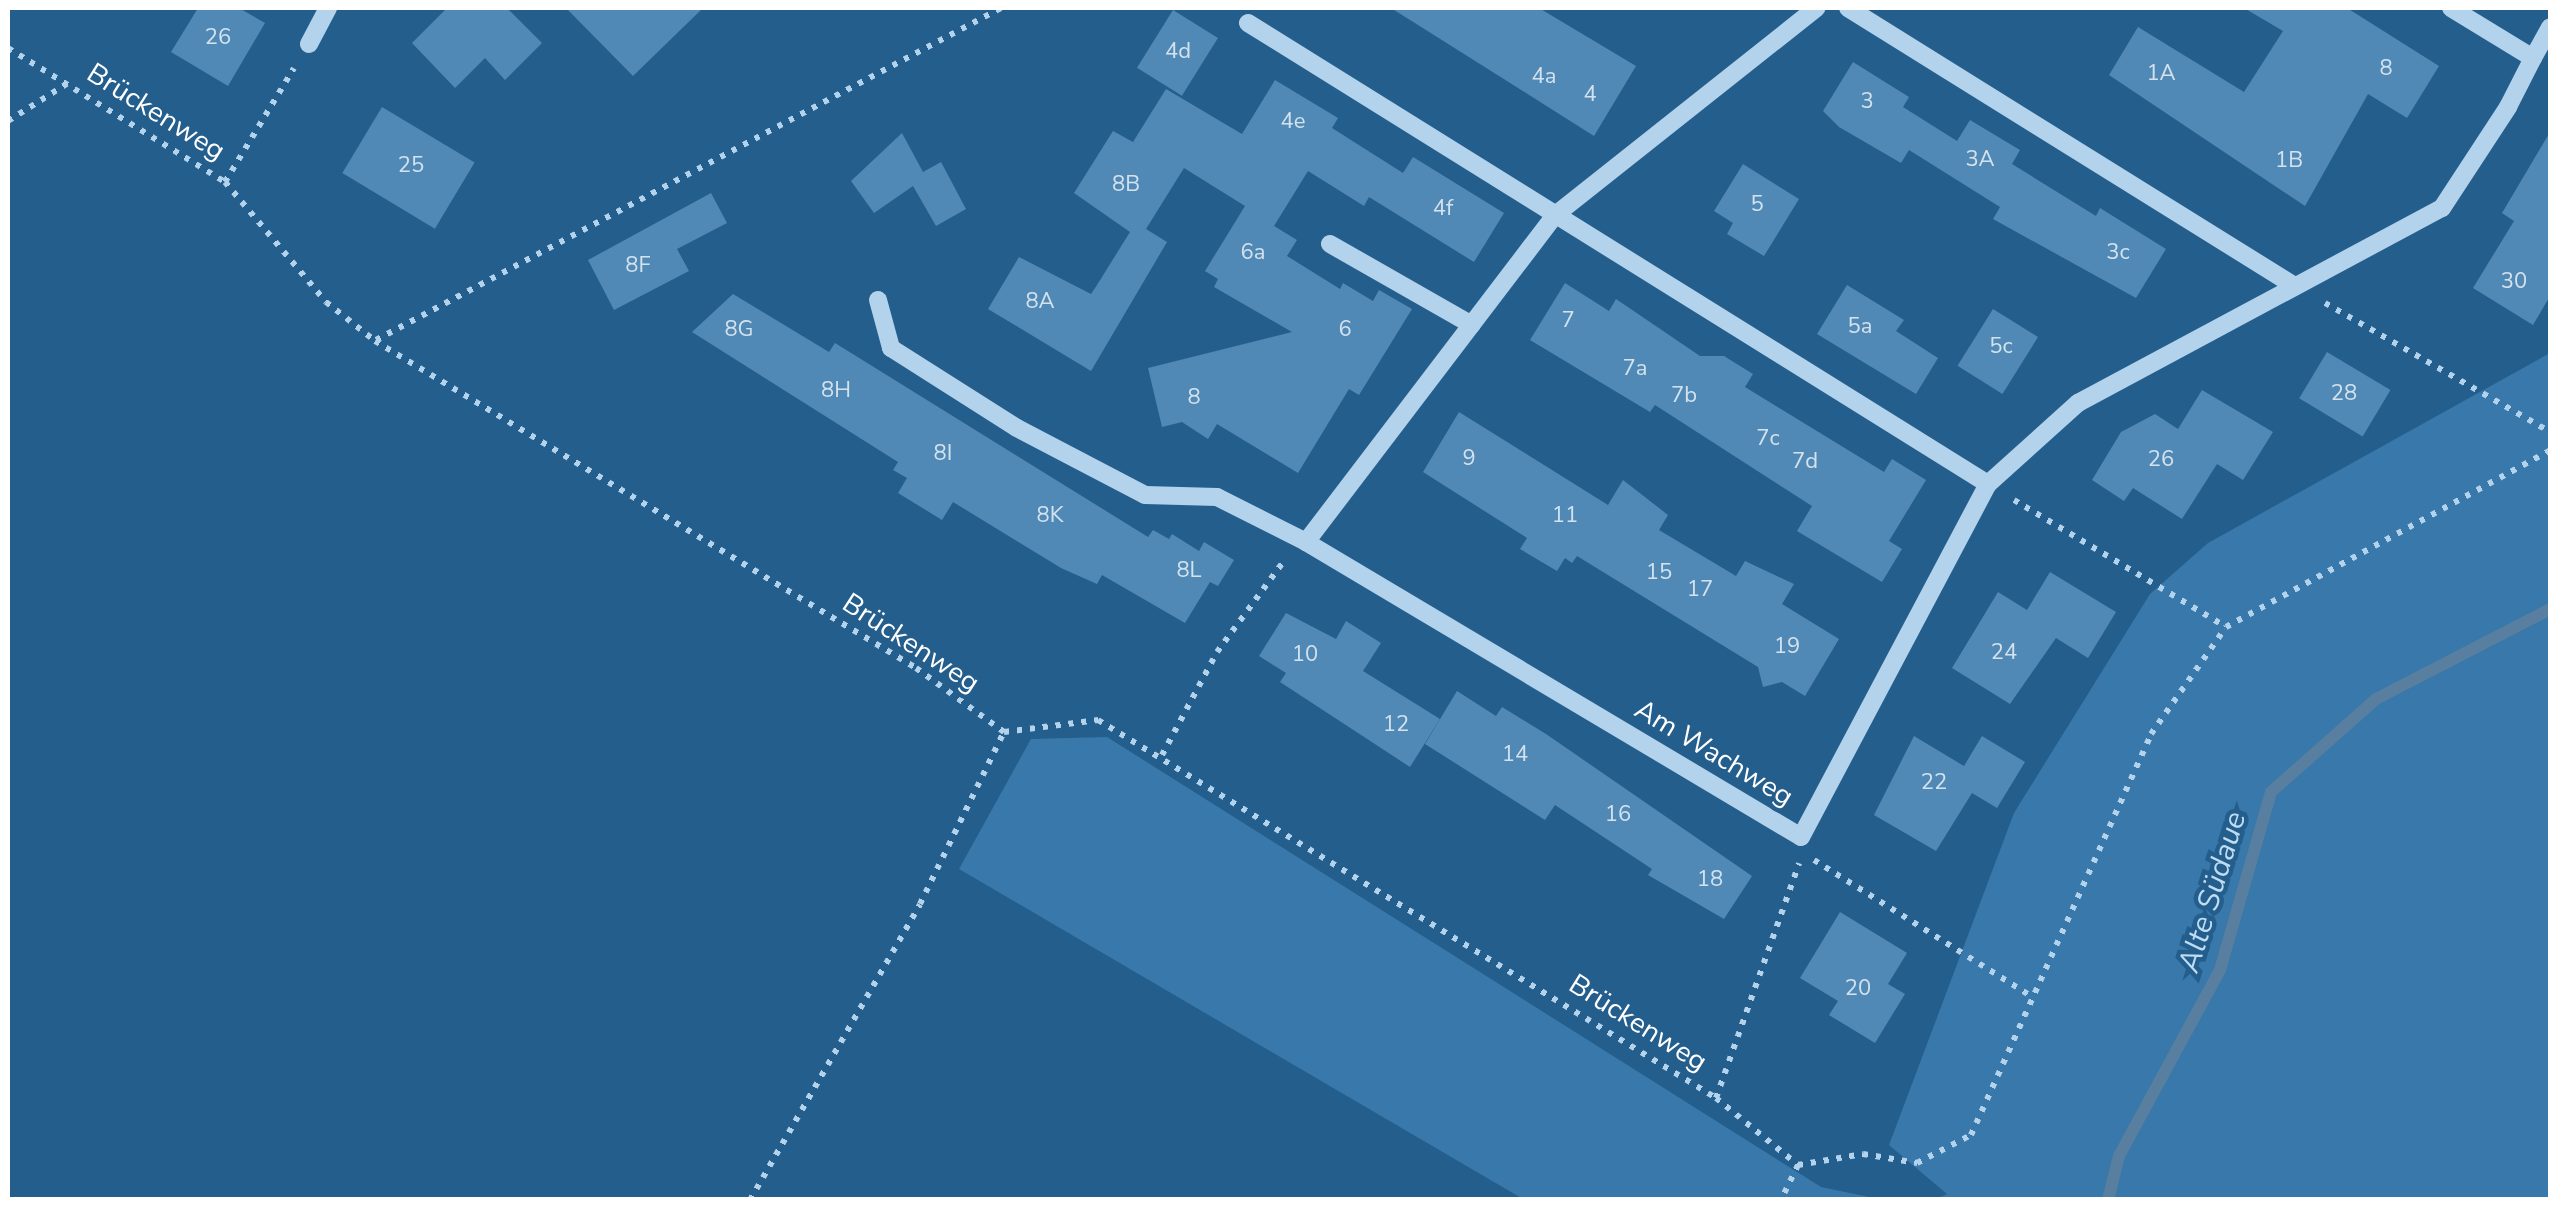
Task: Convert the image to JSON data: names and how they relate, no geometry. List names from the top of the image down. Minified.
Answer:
{"streets":{"street":["Am Wachweg"],"path":["Brückenweg"]},"water":["Alte Südaue"],"house_numbers":["26","4d","8","1A","4a","4","3","4e","3A","1B","25","8B","5","4f","6a","3c","8F","30","8A","7","5a","8G","6","5c","7a","8H","28","7b","8","7c","8I","9","26","7d","8K","11","8L","15","17","19","24","10","12","14","22","16","18","20"]}
